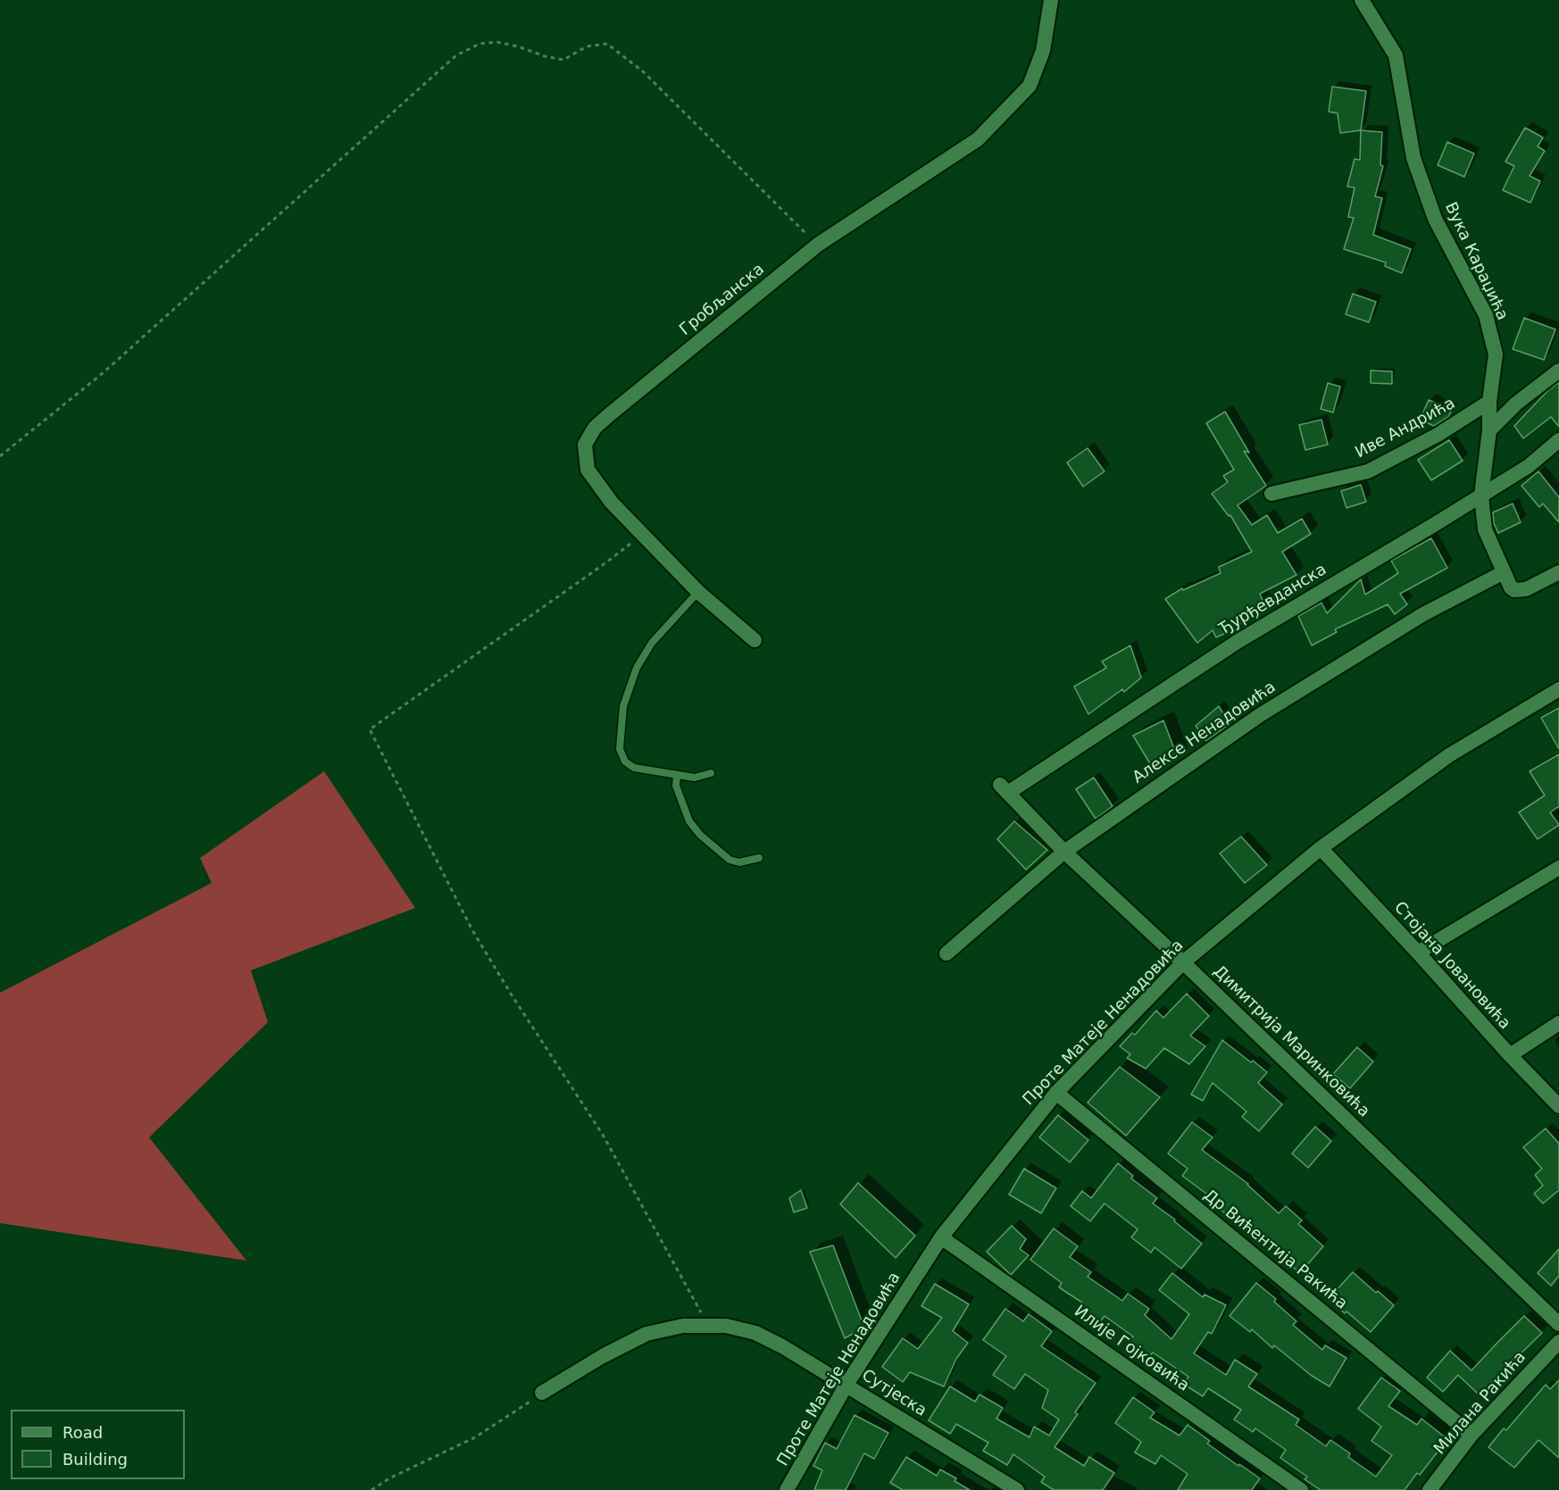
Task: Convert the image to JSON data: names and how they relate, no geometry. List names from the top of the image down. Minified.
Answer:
{"streets":{"street":["Вука Караџића","Гробљанска","Иве Андрића","Ђурђевданска","Алексе Ненадовића","Стојана Јовановића","Проте Матеје Ненадовића","Димитрија Маринковића","Др Вићентија Ракића","Илије Гојковића","Сутјеска","Милана Ракића"]},"crossings":[["Вука Караџића","Иве Андрића"],["Вука Караџића","Ђурђевданска"],["Вука Караџића","Алексе Ненадовића"],["Ђурђевданска","Димитрија Маринковића"],["Алексе Ненадовића","Димитрија Маринковића"],["Стојана Јовановића","Проте Матеје Ненадовића"],["Проте Матеје Ненадовића","Димитрија Маринковића"],["Проте Матеје Ненадовића","Др Вићентија Ракића"],["Проте Матеје Ненадовића","Илије Гојковића"],["Проте Матеје Ненадовића","Сутјеска"],["Др Вићентија Ракића","Милана Ракића"]],"legend":["Road","Building"]}
